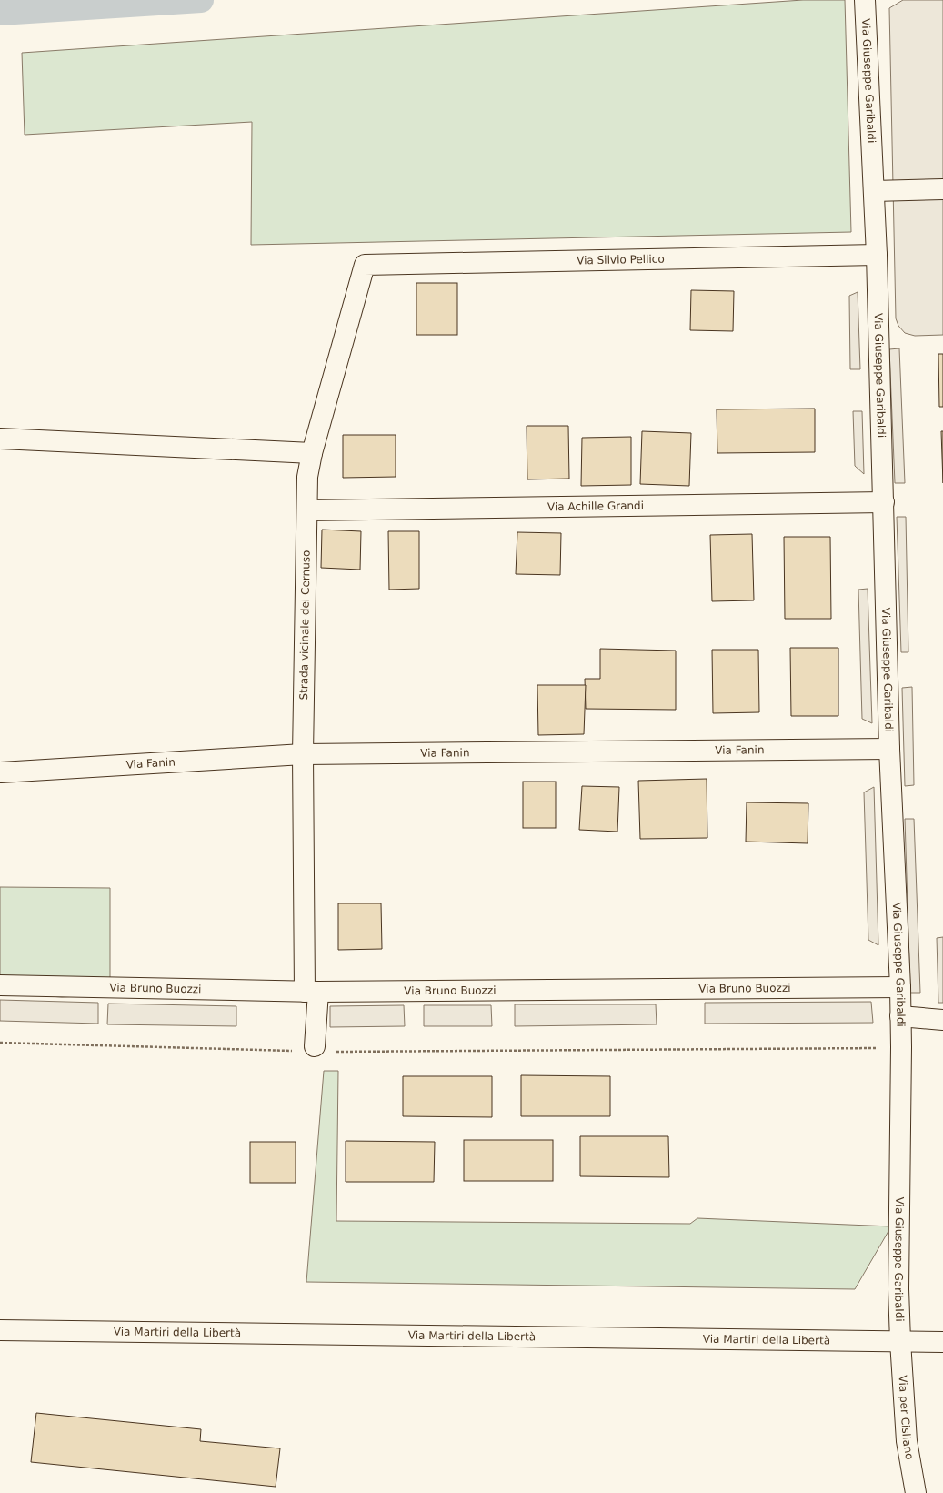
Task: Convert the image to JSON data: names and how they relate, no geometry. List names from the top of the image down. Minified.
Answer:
{"streets":{"street":["Via Giuseppe Garibaldi","Via Silvio Pellico","Via Achille Grandi","Strada vicinale del Cernuso","Via Fanin","Via Bruno Buozzi","Via Martiri della Libertà","Via per Cisliano"]},"crossings":[["Via Giuseppe Garibaldi","Via Silvio Pellico"],["Via Giuseppe Garibaldi","Via Achille Grandi"],["Via Giuseppe Garibaldi","Via Fanin"],["Via Giuseppe Garibaldi","Via Bruno Buozzi"],["Via Giuseppe Garibaldi","Via Martiri della Libertà"],["Via Giuseppe Garibaldi","Via per Cisliano"],["Via Silvio Pellico","Strada vicinale del Cernuso"],["Via Achille Grandi","Strada vicinale del Cernuso"],["Strada vicinale del Cernuso","Via Fanin"],["Strada vicinale del Cernuso","Via Bruno Buozzi"],["Via Martiri della Libertà","Via per Cisliano"]]}
